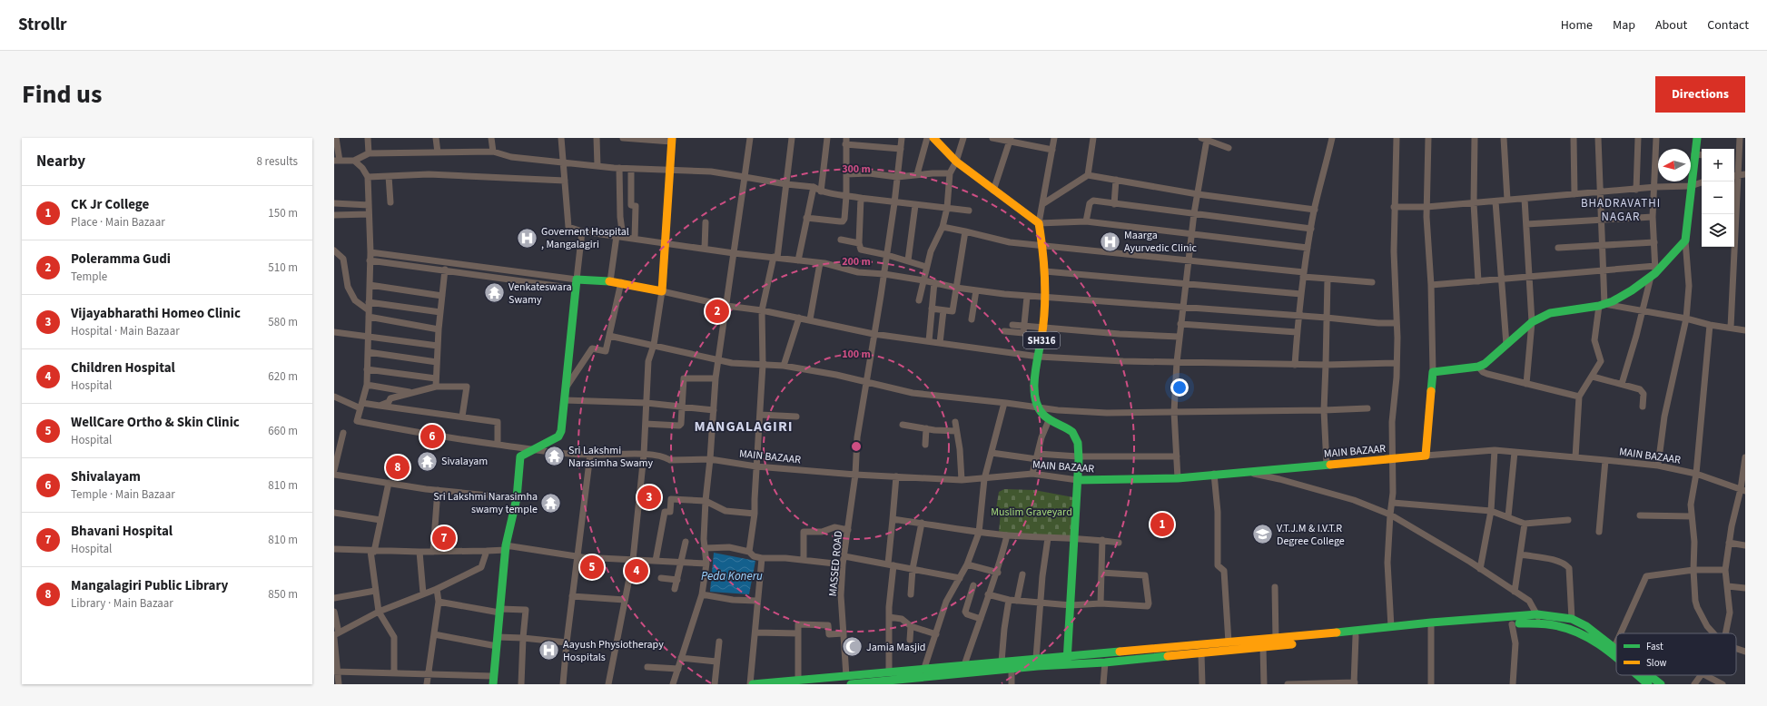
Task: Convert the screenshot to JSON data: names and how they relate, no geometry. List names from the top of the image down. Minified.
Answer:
{"streets":{"main road":["SH316","MAIN BAZAAR"],"street":["MASSED ROAD"]},"crossings":[["SH316","MAIN BAZAAR"],["MAIN BAZAAR","MASSED ROAD"]],"districts":["BHADRAVATHI NAGAR","MANGALAGIRI"],"water":["Peda Koneru"],"parks":["Muslim Graveyard"],"places":{"hospital":["Governent Hospital , Mangalagiri","Maarga Ayurvedic Clinic","Aayush Physiotherapy Hospitals"],"temple":["Venkateswara Swamy","Sri Lakshmi Narasimha Swamy","Sivalayam","Sri Lakshmi Narasimha swamy temple"],"school or university":["V.T.J.M & I.V.T.R Degree College"],"mosque":["Jamia Masjid"]},"legend":["Fast","Slow"],"north":"left","page":{"header":"Strollr","nav":["Home","Map","About","Contact"],"title":"Find us","buttons":"Directions","heading":["Nearby","8 results"],"map_buttons":["+","−"],"list":[{"mark":"1","name":"CK Jr College","note":"Place · Main Bazaar","value":"150 m"},{"mark":"2","name":"Poleramma Gudi","note":"Temple","value":"510 m"},{"mark":"3","name":"Vijayabharathi Homeo Clinic","note":"Hospital · Main Bazaar","value":"580 m"},{"mark":"4","name":"Children Hospital","note":"Hospital","value":"620 m"},{"mark":"5","name":"WellCare Ortho & Skin Clinic","note":"Hospital","value":"660 m"},{"mark":"6","name":"Shivalayam","note":"Temple · Main Bazaar","value":"810 m"},{"mark":"7","name":"Bhavani Hospital","note":"Hospital","value":"810 m"},{"mark":"8","name":"Mangalagiri Public Library","note":"Library · Main Bazaar","value":"850 m"}],"pins":["2","6","8","3","1","7","5","4"]},"rings":["300 m","200 m","100 m"]}
